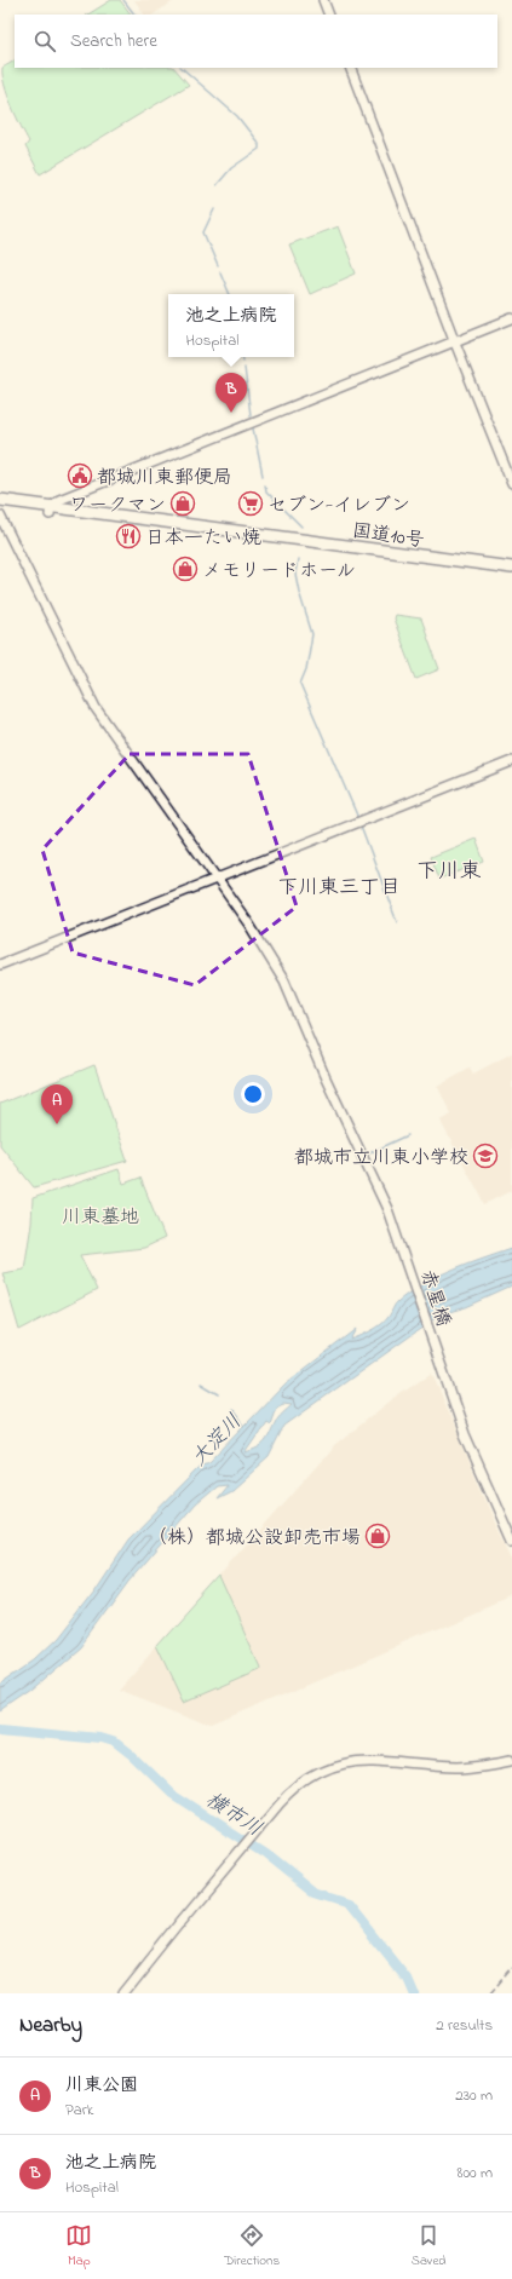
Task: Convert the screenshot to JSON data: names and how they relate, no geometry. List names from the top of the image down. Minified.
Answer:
{"streets":{"highway":["国道10号"],"street":["赤星橋"]},"districts":["下川東","下川東三丁目"],"water":["大淀川","横市川"],"parks":["川東墓地"],"places":{"public building":["都城川東郵便局"],"shop":["ワークマン","メモリードホール","（株）都城公設卸売市場"],"supermarket":["セブン-イレブン"],"restaurant":["日本一たい焼"],"school or university":["都城市立川東小学校"]},"page":{"search":"Search here","popup":["池之上病院","Hospital"],"pins":["B","A"],"heading":["Nearby","2 results"],"list":[{"mark":"A","name":"川東公園","note":"Park","value":"230 m"},{"mark":"B","name":"池之上病院","note":"Hospital","value":"800 m"}],"nav":["Map","Directions","Saved"]}}
